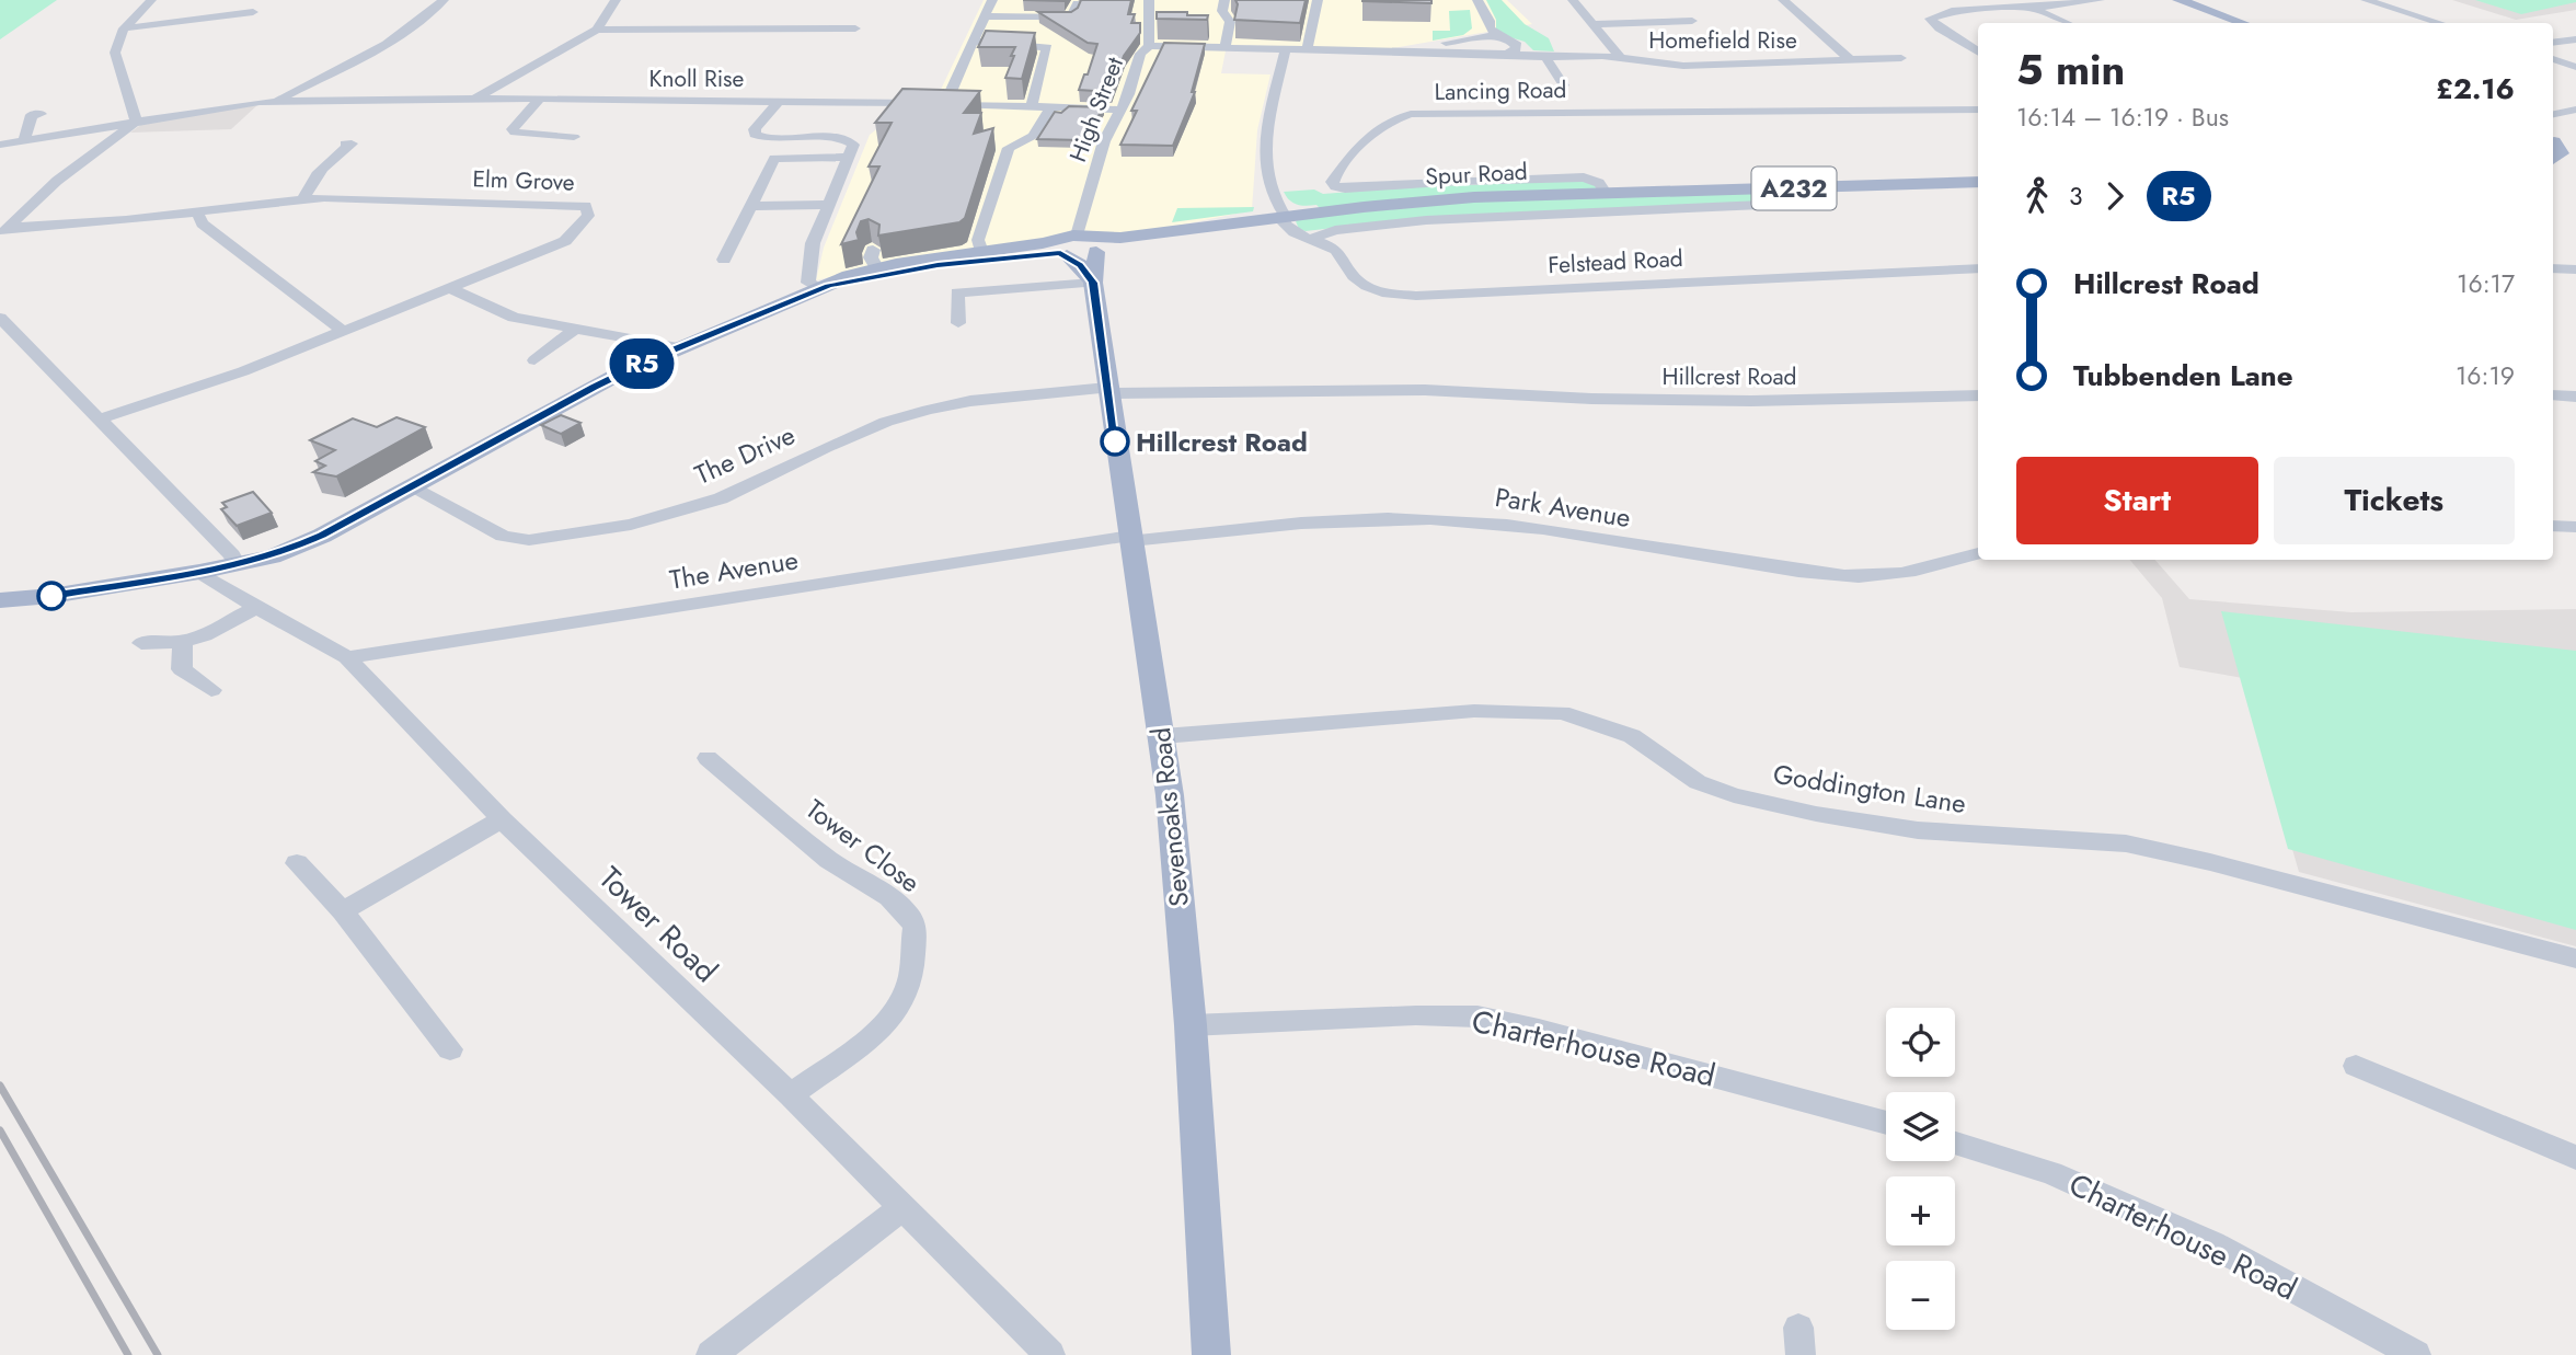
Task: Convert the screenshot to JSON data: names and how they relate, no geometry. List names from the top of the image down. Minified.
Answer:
{"streets":{"main road":["Spur Road","A232","Sevenoaks Road"],"street":["Homefield Rise","Knoll Rise","Lancing Road","High Street","Elm Grove","Felstead Road","Hillcrest Road","The Drive","Park Avenue","The Avenue","Goddington Lane","Tower Close","Tower Road","Charterhouse Road"]},"crossings":[["Homefield Rise","High Street"],["Homefield Rise","Felstead Road"],["Knoll Rise","High Street"],["Lancing Road","Spur Road"],["High Street","Spur Road"],["Spur Road","Felstead Road"],["Spur Road","Sevenoaks Road"],["Hillcrest Road","The Drive"],["Hillcrest Road","Sevenoaks Road"],["The Drive","Sevenoaks Road"],["Park Avenue","The Avenue"],["Park Avenue","Sevenoaks Road"],["The Avenue","Sevenoaks Road"],["The Avenue","Tower Road"],["Goddington Lane","Sevenoaks Road"],["Sevenoaks Road","Charterhouse Road"],["Tower Close","Tower Road"]],"places":["Hillcrest Road"],"lines":["bus line R5"],"page":{"on_map":"R5","heading":["5 min","16:14 – 16:19 · Bus","£2.16"],"legs":["3","R5"],"list":[{"name":"Hillcrest Road","value":"16:17"},{"name":"Tubbenden Lane","value":"16:19"}],"buttons":["Start","Tickets"],"map_buttons":["+","−"]}}
